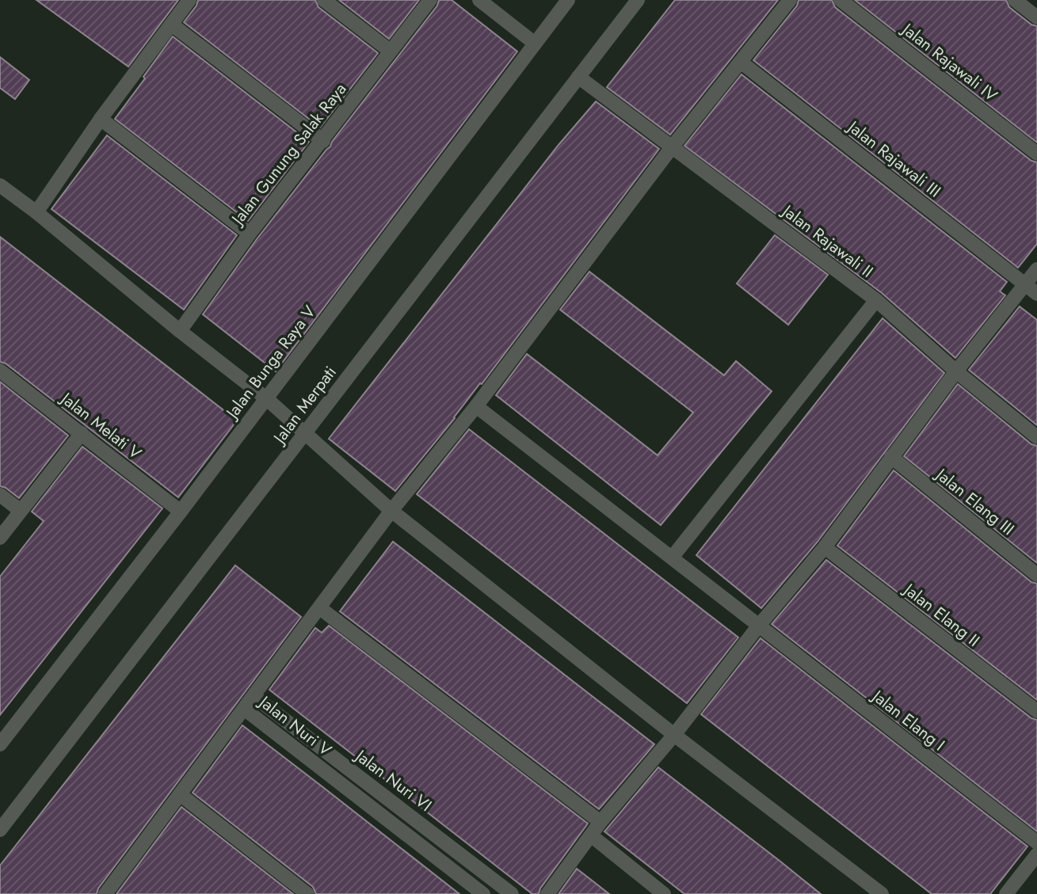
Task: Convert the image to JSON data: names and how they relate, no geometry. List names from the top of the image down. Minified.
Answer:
{"streets":{"street":["Jalan Rajawali IV","Jalan Gunung Salak Raya","Jalan Rajawali III","Jalan Rajawali II","Jalan Bunga Raya V","Jalan Merpati","Jalan Melati V","Jalan Elang III","Jalan Elang II","Jalan Elang I","Jalan Nuri V","Jalan Nuri VI"]},"crossings":[["Jalan Rajawali II","Jalan Merpati"],["Jalan Bunga Raya V","Jalan Melati V"]]}
